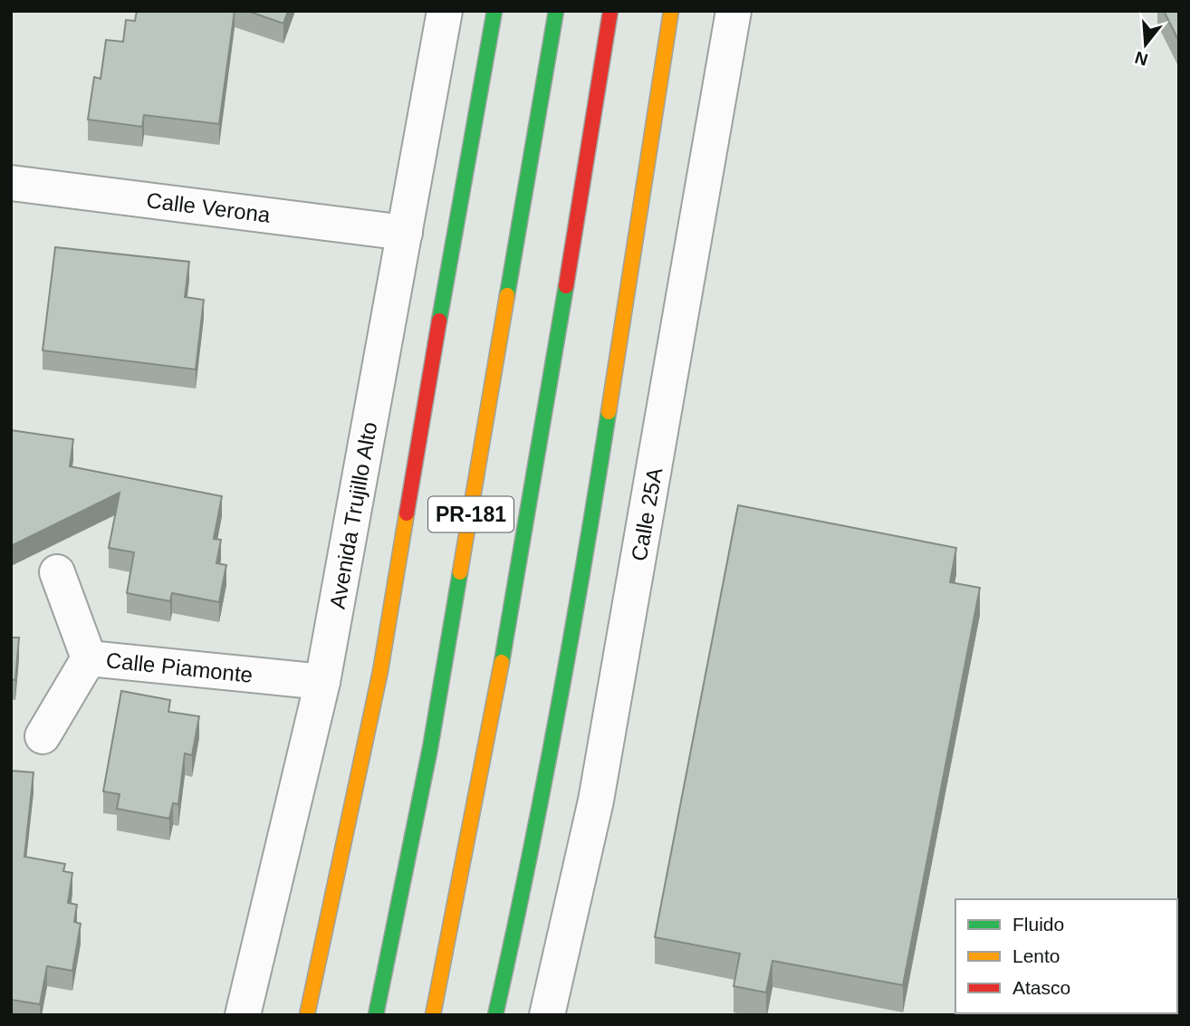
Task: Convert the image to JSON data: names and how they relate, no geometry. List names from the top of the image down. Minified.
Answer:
{"streets":{"highway":["PR-181"],"street":["Calle Verona","Calle 25A","Avenida Trujillo Alto","Calle Piamonte"]},"crossings":[["Calle Verona","Avenida Trujillo Alto"],["Avenida Trujillo Alto","Calle Piamonte"]],"legend":["Fluido","Lento","Atasco"],"north":"bottom"}
